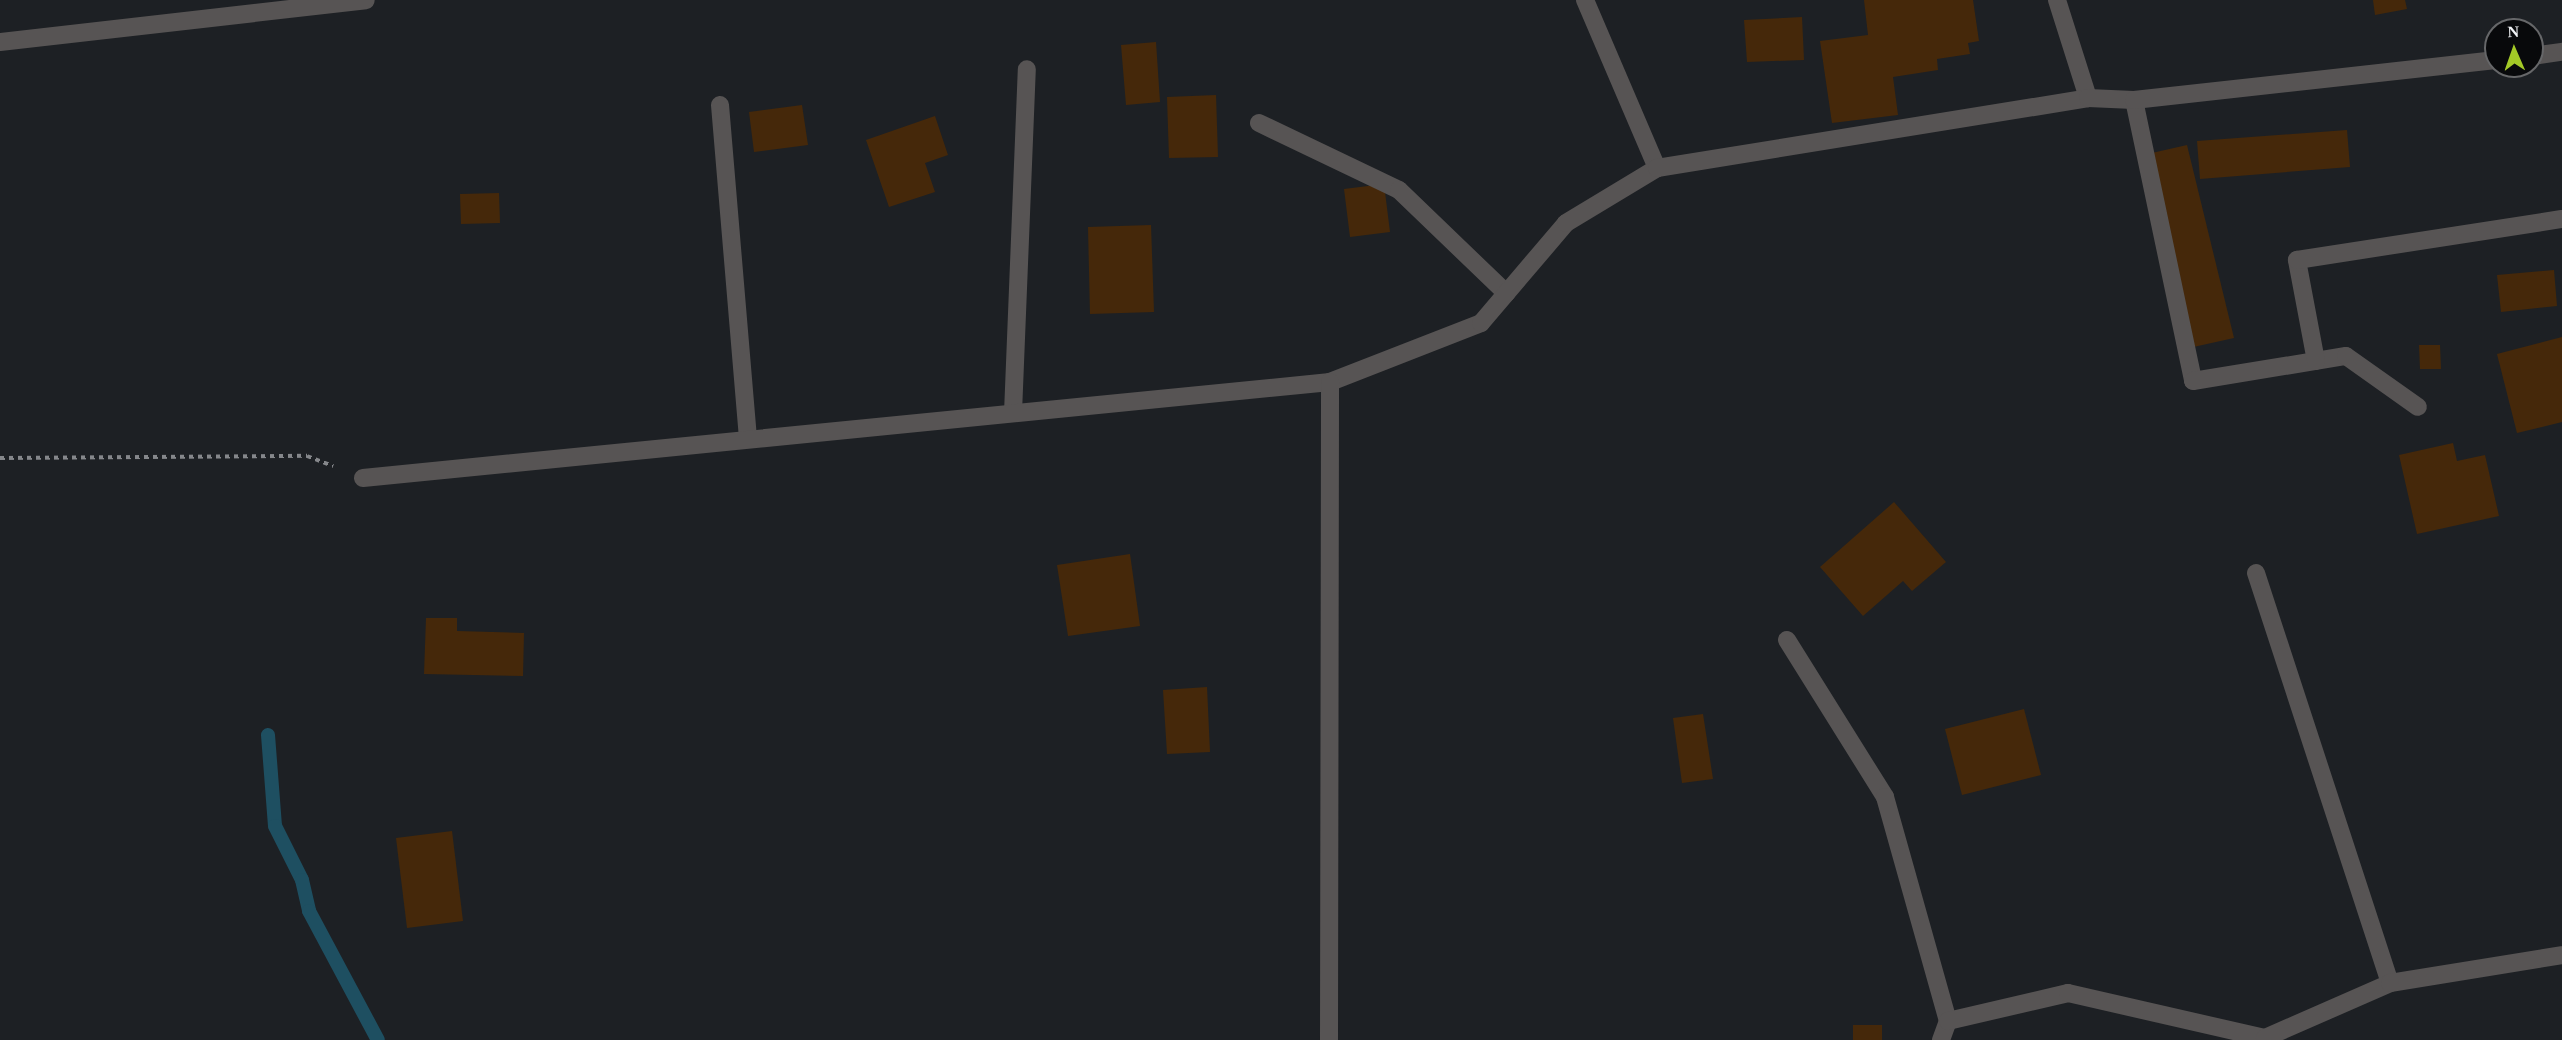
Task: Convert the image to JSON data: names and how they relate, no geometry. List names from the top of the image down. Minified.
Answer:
{"north":"top"}
